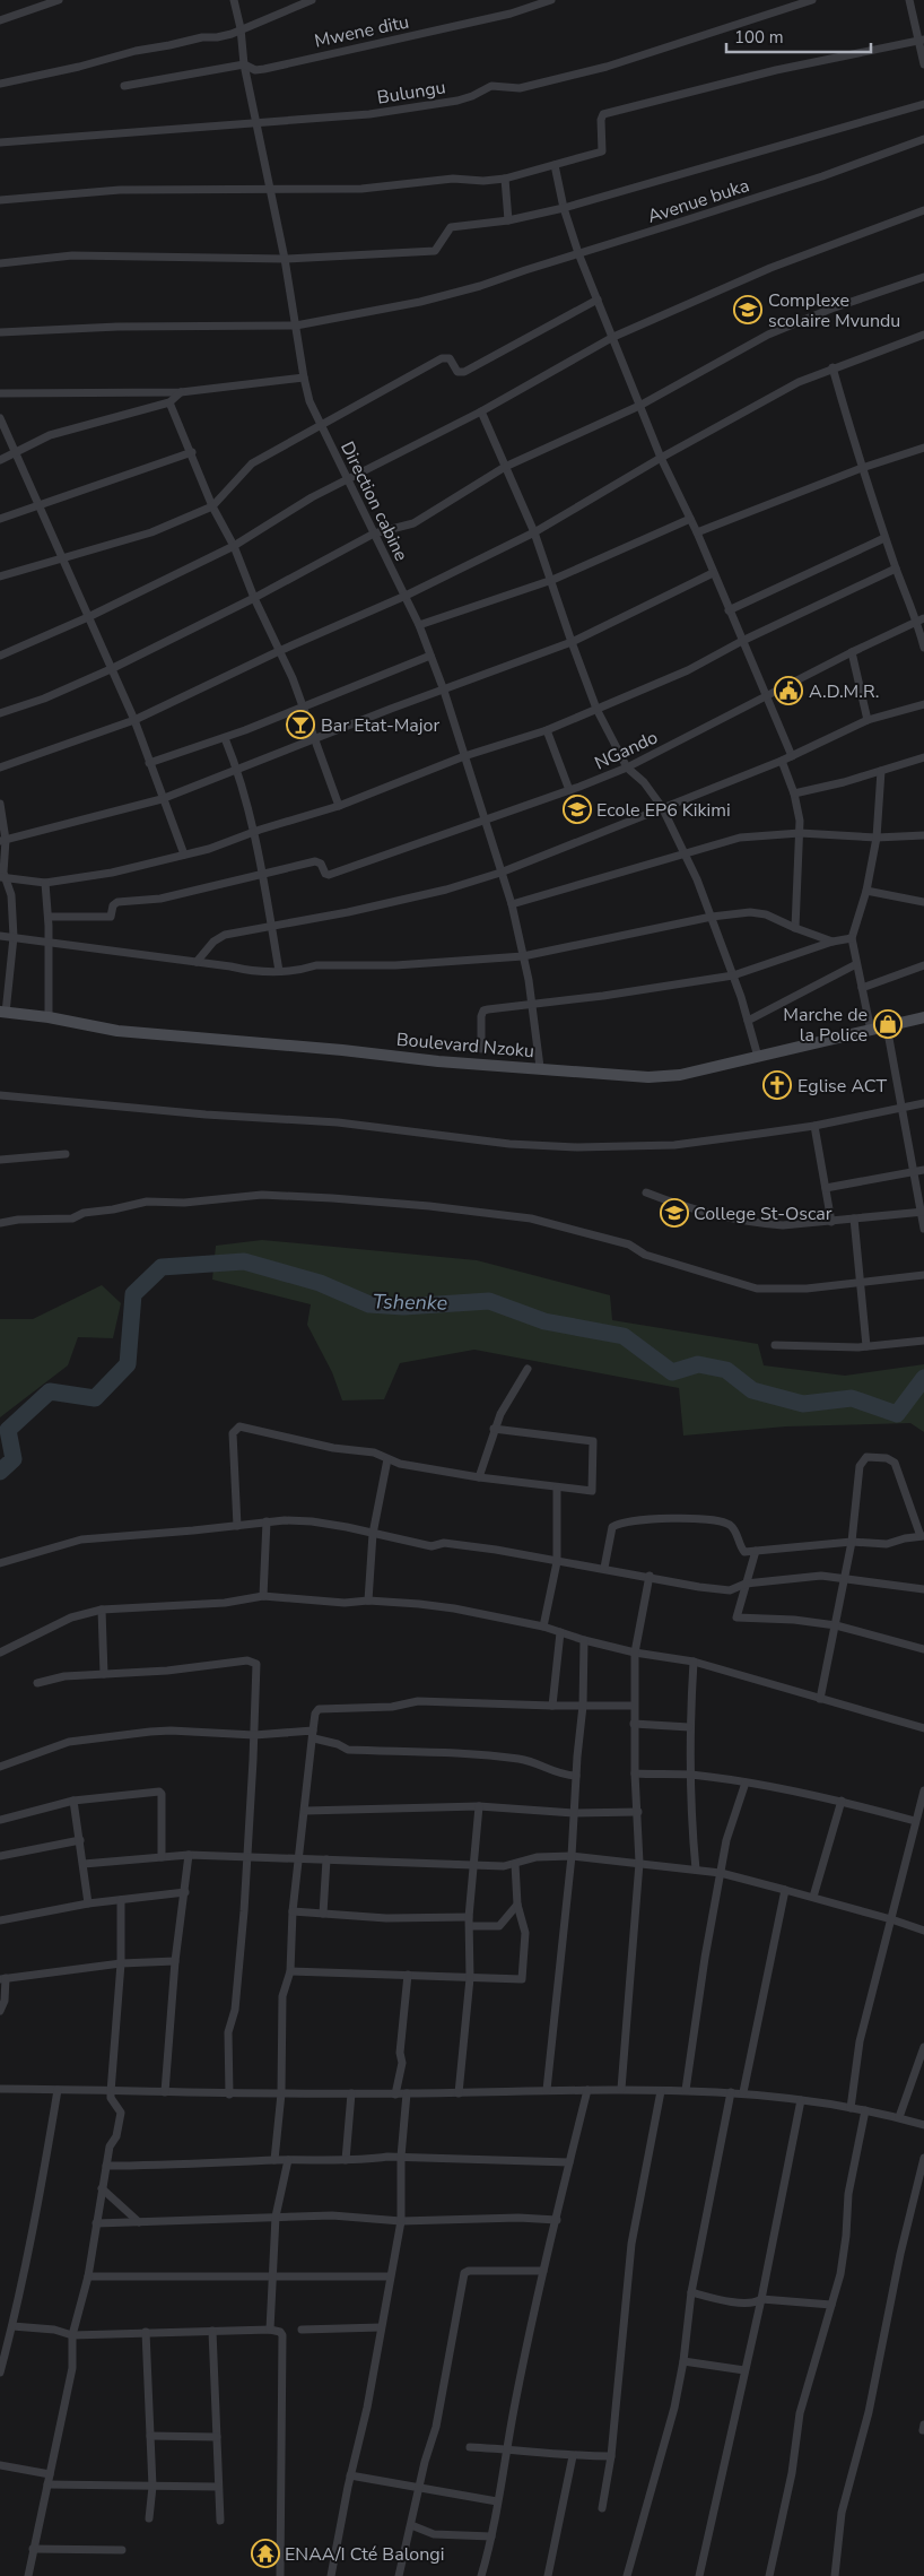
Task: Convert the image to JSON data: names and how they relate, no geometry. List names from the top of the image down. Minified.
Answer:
{"streets":{"street":["Mwene ditu","Bulungu","Avenue buka","Direction cabine","NGando","Boulevard Nzoku"]},"crossings":[["Mwene ditu","Direction cabine"],["Bulungu","Direction cabine"],["Avenue buka","Direction cabine"],["Direction cabine","NGando"],["Direction cabine","Boulevard Nzoku"]],"water":["Tshenke"],"places":{"school or university":["Complexe scolaire Mvundu","Ecole EP6 Kikimi","College St-Oscar"],"public building":["A.D.M.R."],"bar":["Bar Etat-Major"],"shop":["Marche de la Police"],"church":["Eglise ACT"],"temple":["ENAA/I Cté Balongi"]},"scale_bar":"100 m"}
